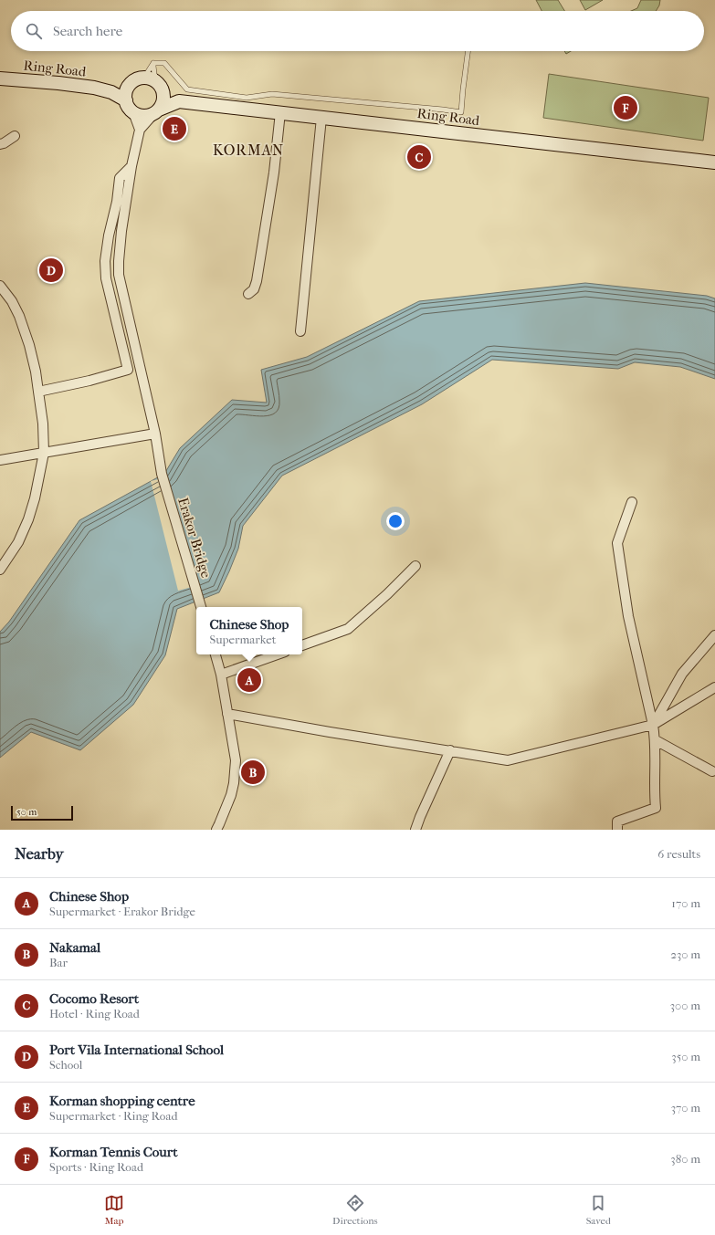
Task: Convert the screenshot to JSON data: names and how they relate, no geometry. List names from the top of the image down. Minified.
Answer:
{"streets":{"main road":["Ring Road"],"street":["Erakor Bridge"]},"districts":["KORMAN"],"scale_bar":"50 m","page":{"search":"Search here","pins":["F","E","C","D","A","B"],"popup":["Chinese Shop","Supermarket"],"scale":"50 m","heading":["Nearby","6 results"],"list":[{"mark":"A","name":"Chinese Shop","note":"Supermarket · Erakor Bridge","value":"170 m"},{"mark":"B","name":"Nakamal","note":"Bar","value":"230 m"},{"mark":"C","name":"Cocomo Resort","note":"Hotel · Ring Road","value":"300 m"},{"mark":"D","name":"Port Vila International School","note":"School","value":"350 m"},{"mark":"E","name":"Korman shopping centre","note":"Supermarket · Ring Road","value":"370 m"},{"mark":"F","name":"Korman Tennis Court","note":"Sports · Ring Road","value":"380 m"}],"nav":["Map","Directions","Saved"]}}
